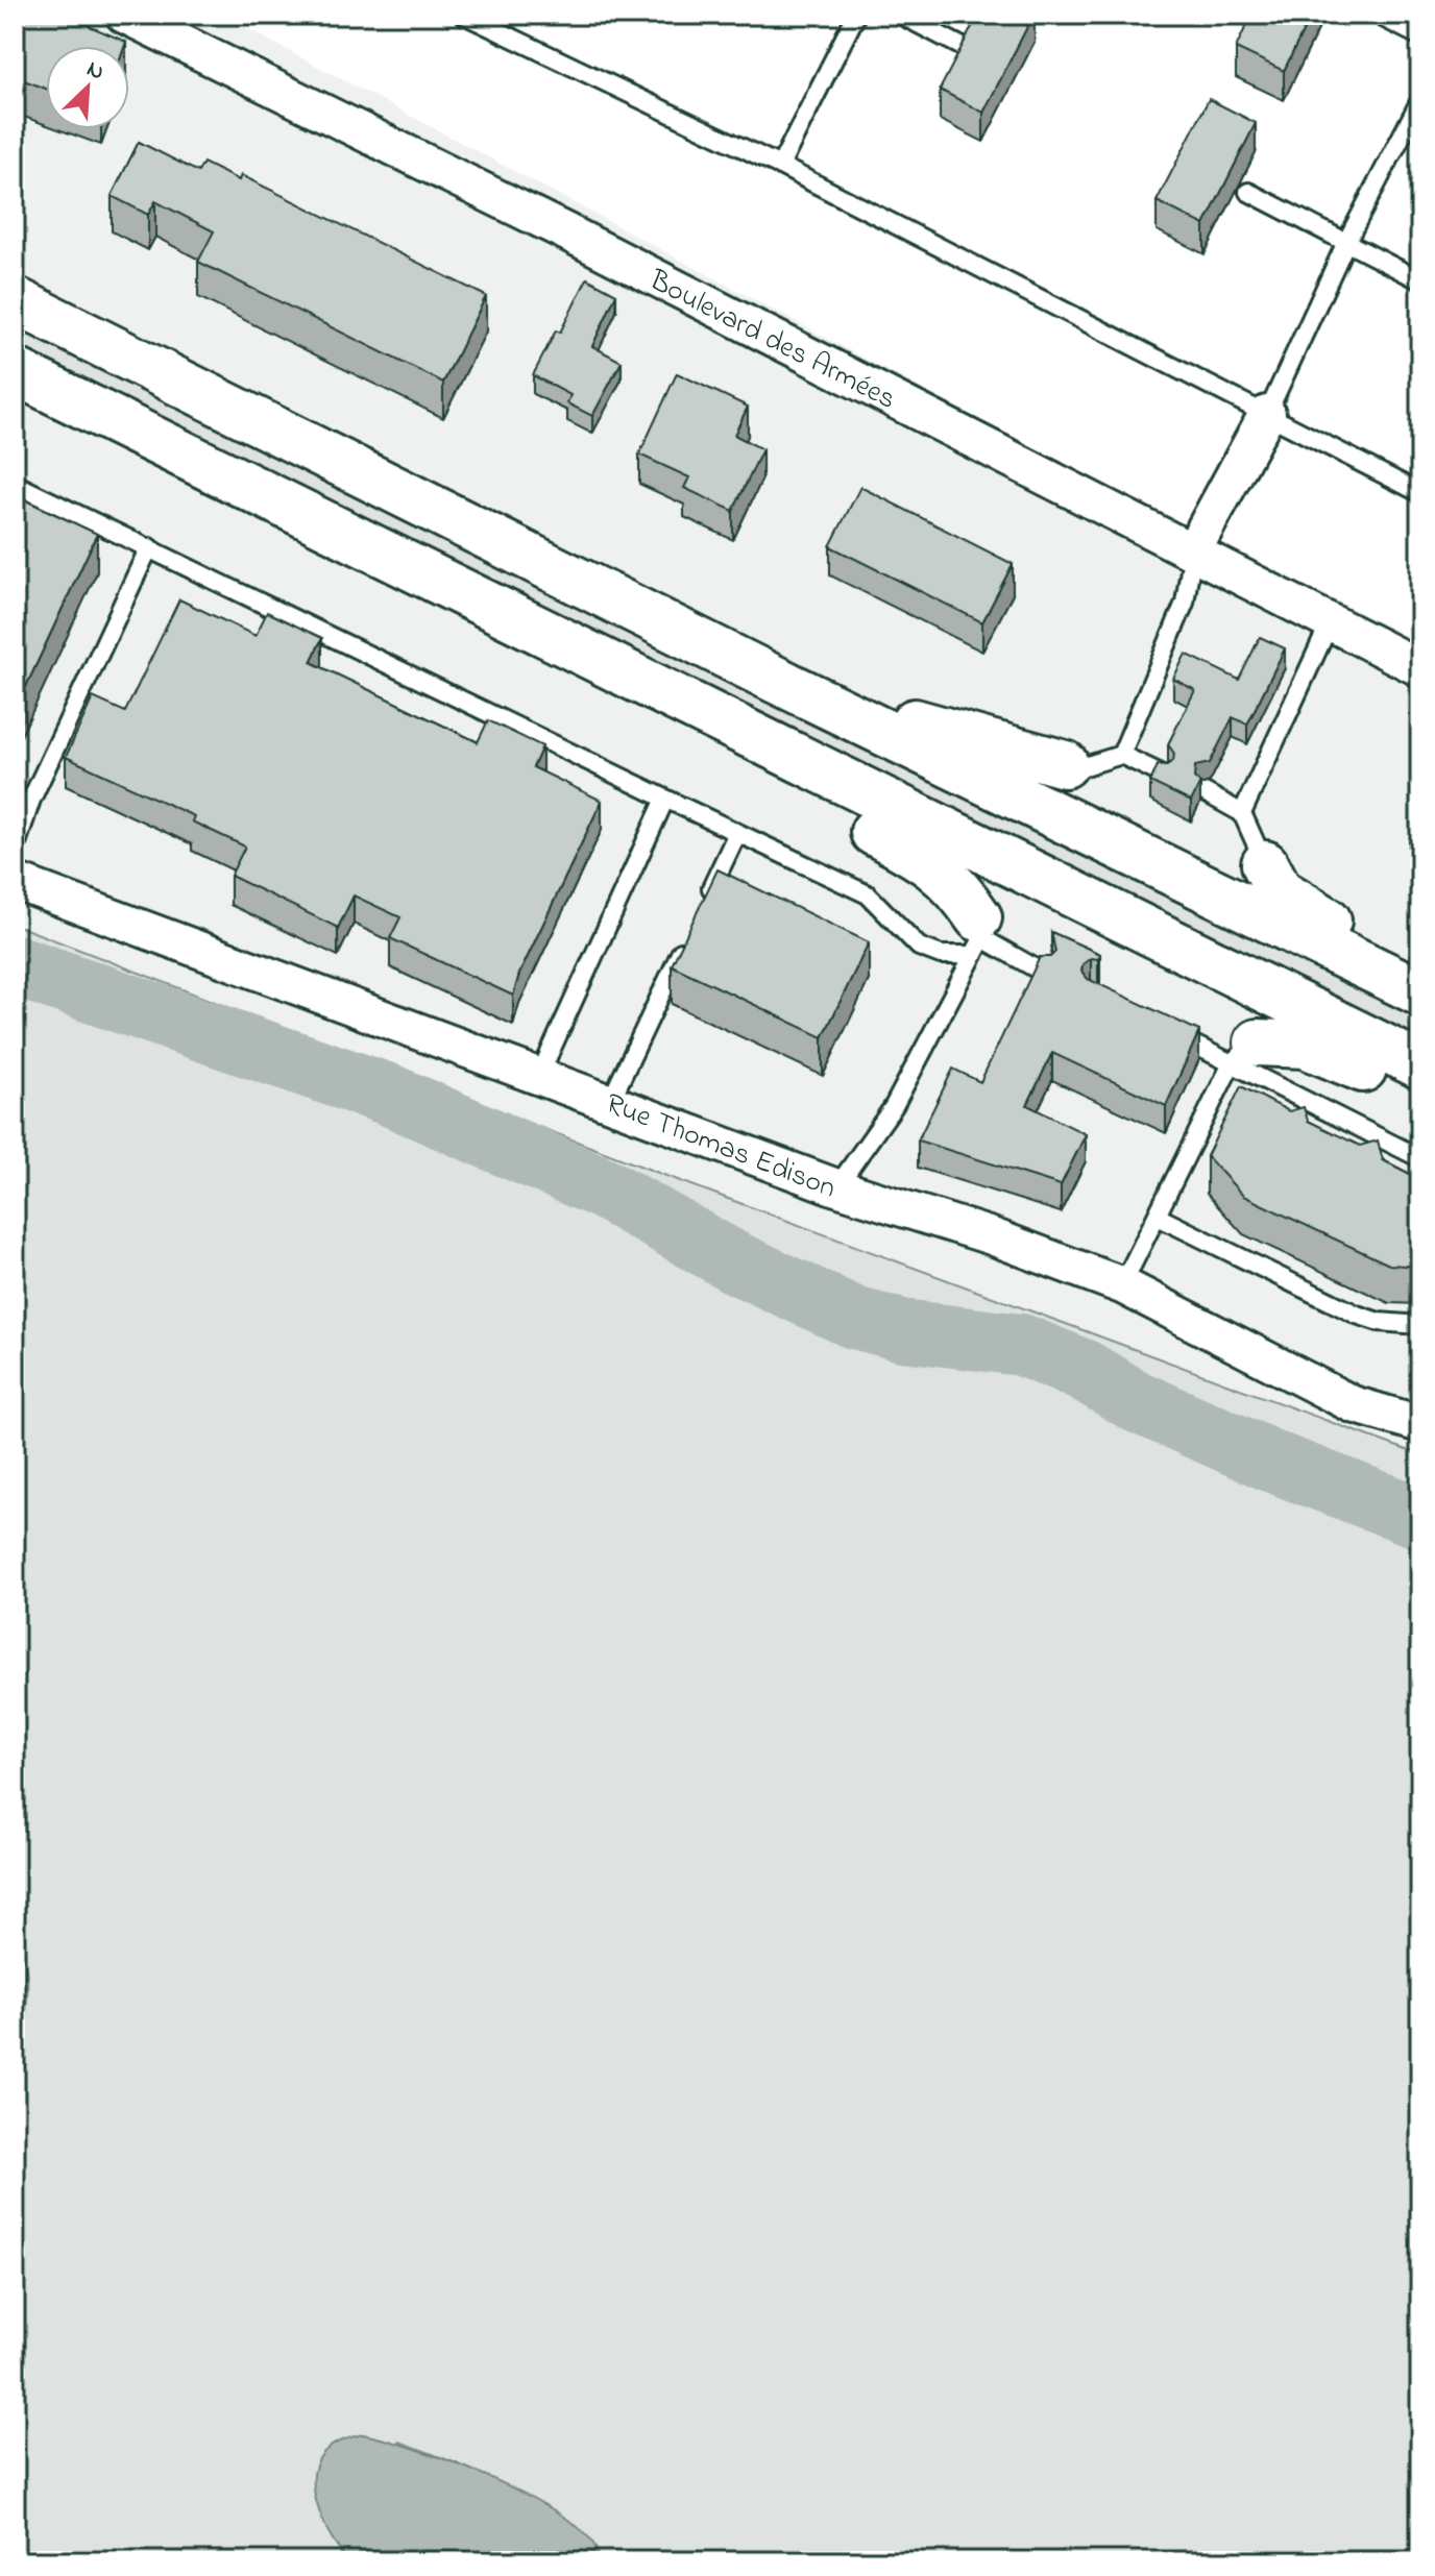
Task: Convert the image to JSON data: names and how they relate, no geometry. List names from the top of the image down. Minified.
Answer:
{"streets":{"street":["Boulevard des Armées","Rue Thomas Edison"]},"north":"top right"}
